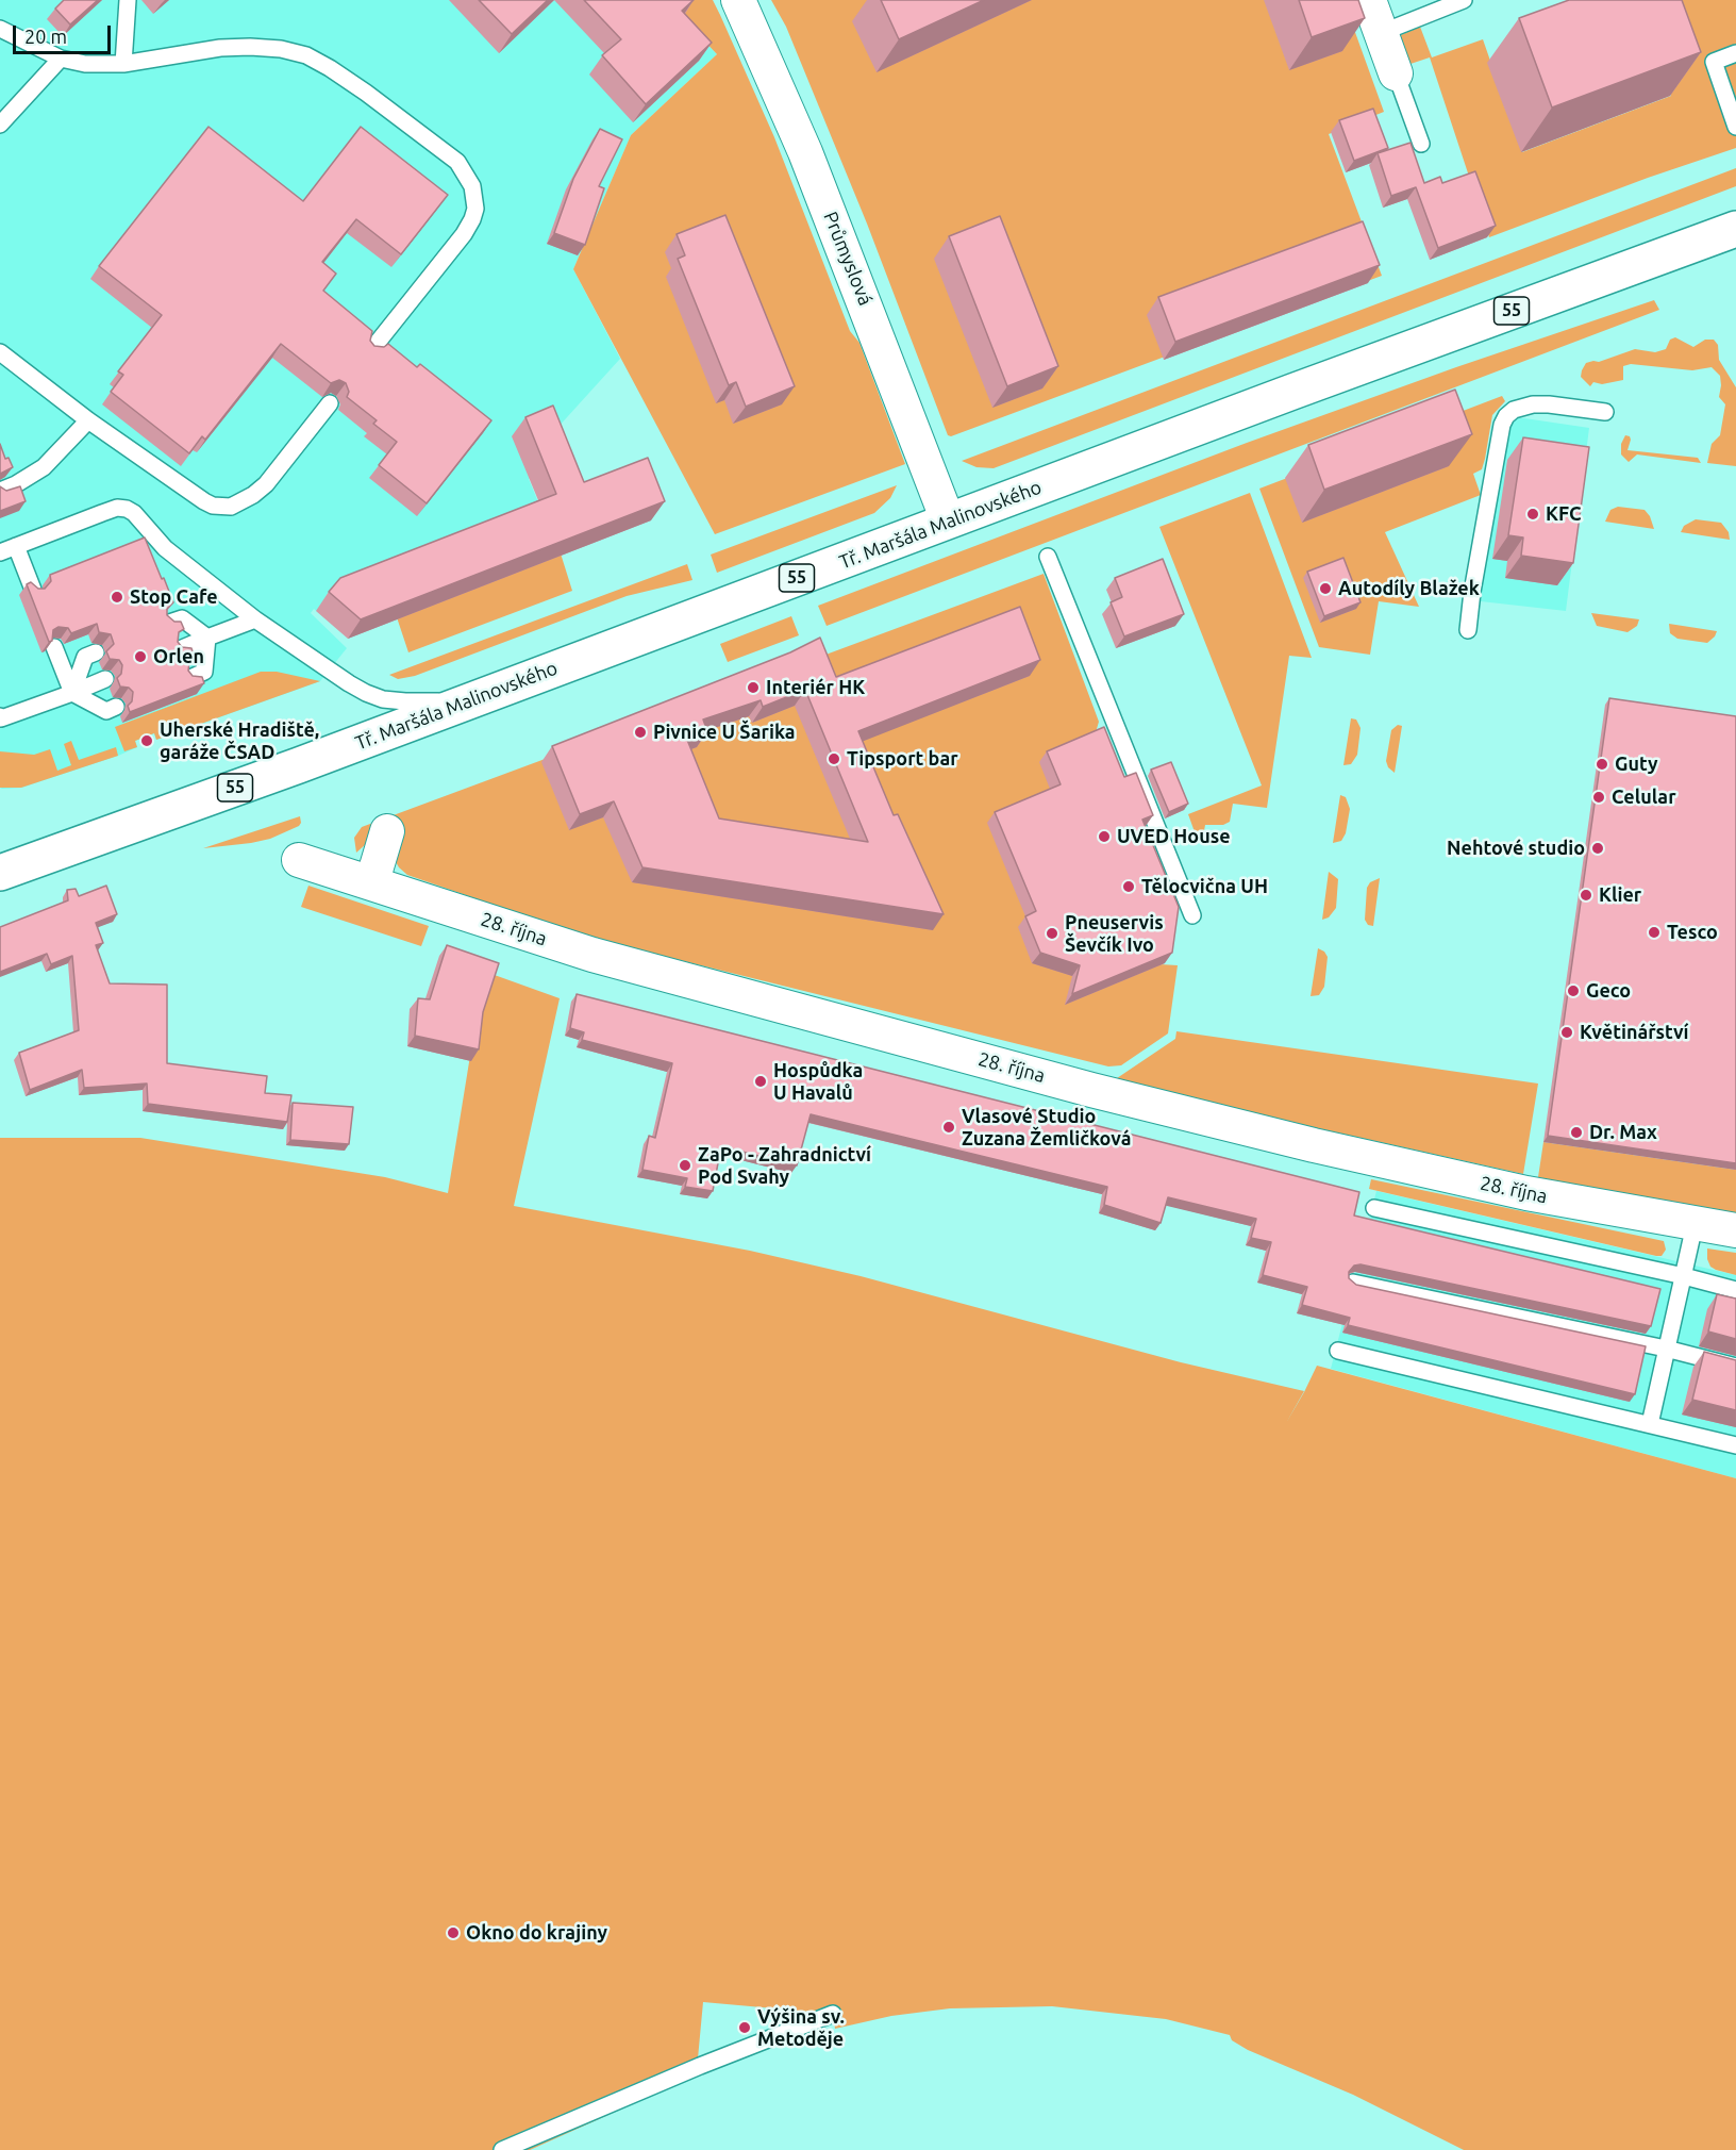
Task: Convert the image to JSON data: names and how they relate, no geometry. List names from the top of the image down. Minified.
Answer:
{"streets":{"main road":["55","Tř. Maršála Malinovského"],"street":["Průmyslová","28. října"]},"crossings":[["Průmyslová","Tř. Maršála Malinovského"]],"places":["KFC","Autodíly Blažek","Stop Cafe","Orlen","Interiér HK","Pivnice U Šarika","Uherské Hradiště, garáže ČSAD","Tipsport bar","Guty","Celular","UVED House","Nehtové studio","Tělocvična UH","Klier","Tesco","Pneuservis Ševčík Ivo","Geco","Květinářství","Hospůdka U Havalů","Vlasové Studio Zuzana Žemličková","Dr. Max","ZaPo - Zahradnictví Pod Svahy","Okno do krajiny","Výšina sv. Metoděje"],"scale_bar":"20 m"}
